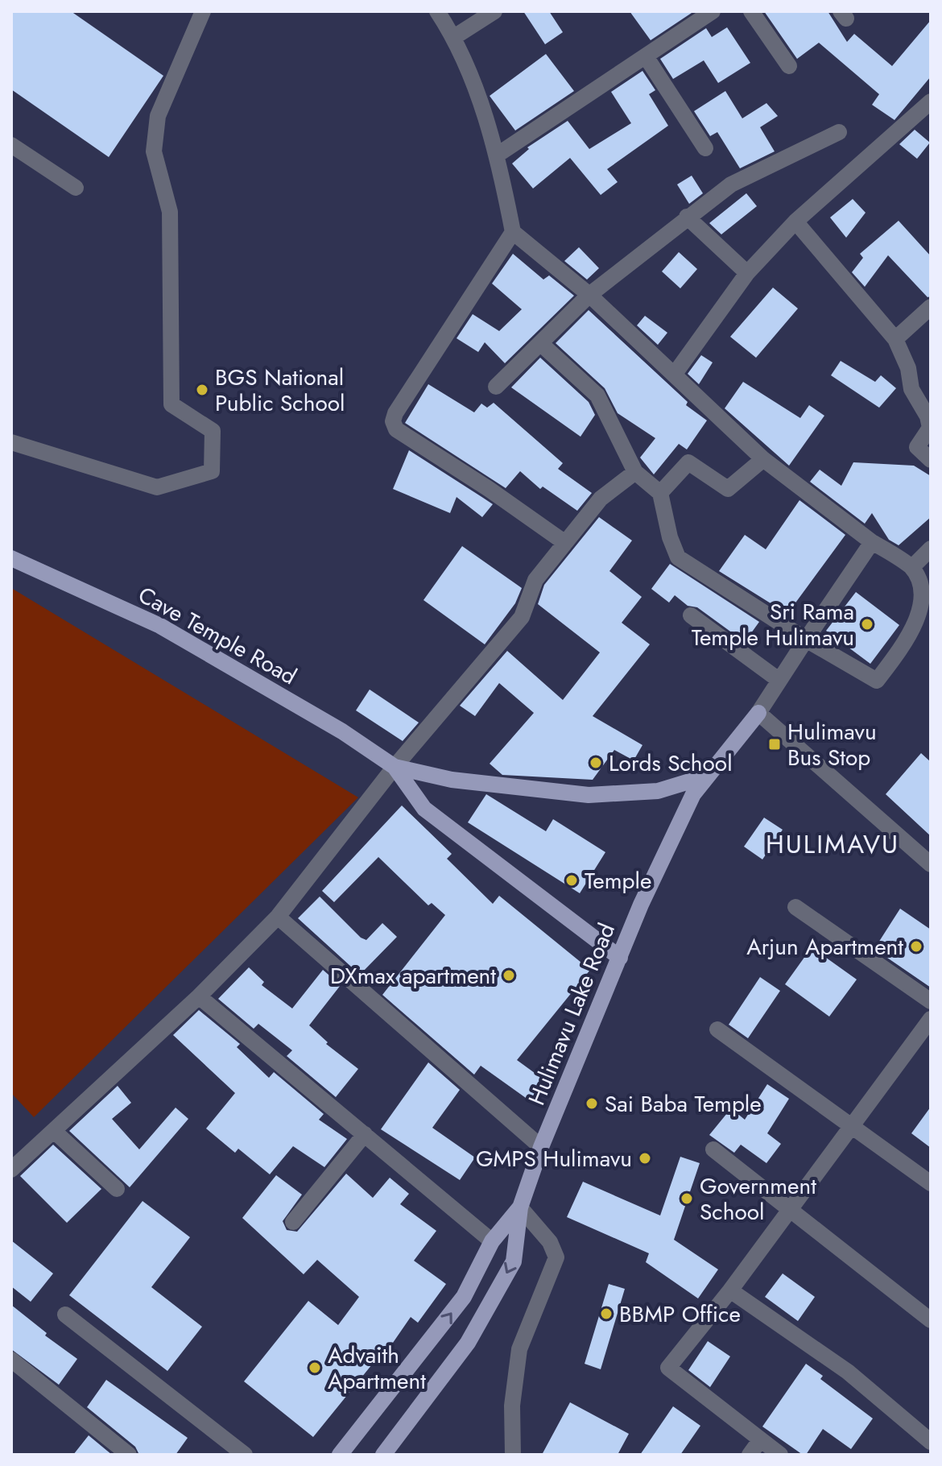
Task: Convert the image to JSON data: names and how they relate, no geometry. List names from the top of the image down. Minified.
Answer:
{"streets":{"main road":["Cave Temple Road","Hulimavu Lake Road"]},"crossings":[["Cave Temple Road","Hulimavu Lake Road"]],"districts":["HULIMAVU"],"places":{"other":["BGS National Public School","Sri Rama Temple Hulimavu","Lords School","Temple","Arjun Apartment","DXmax apartment","Sai Baba Temple","GMPS Hulimavu","Government School","BBMP Office","Advaith Apartment"],"transit":["Hulimavu Bus Stop"]}}
